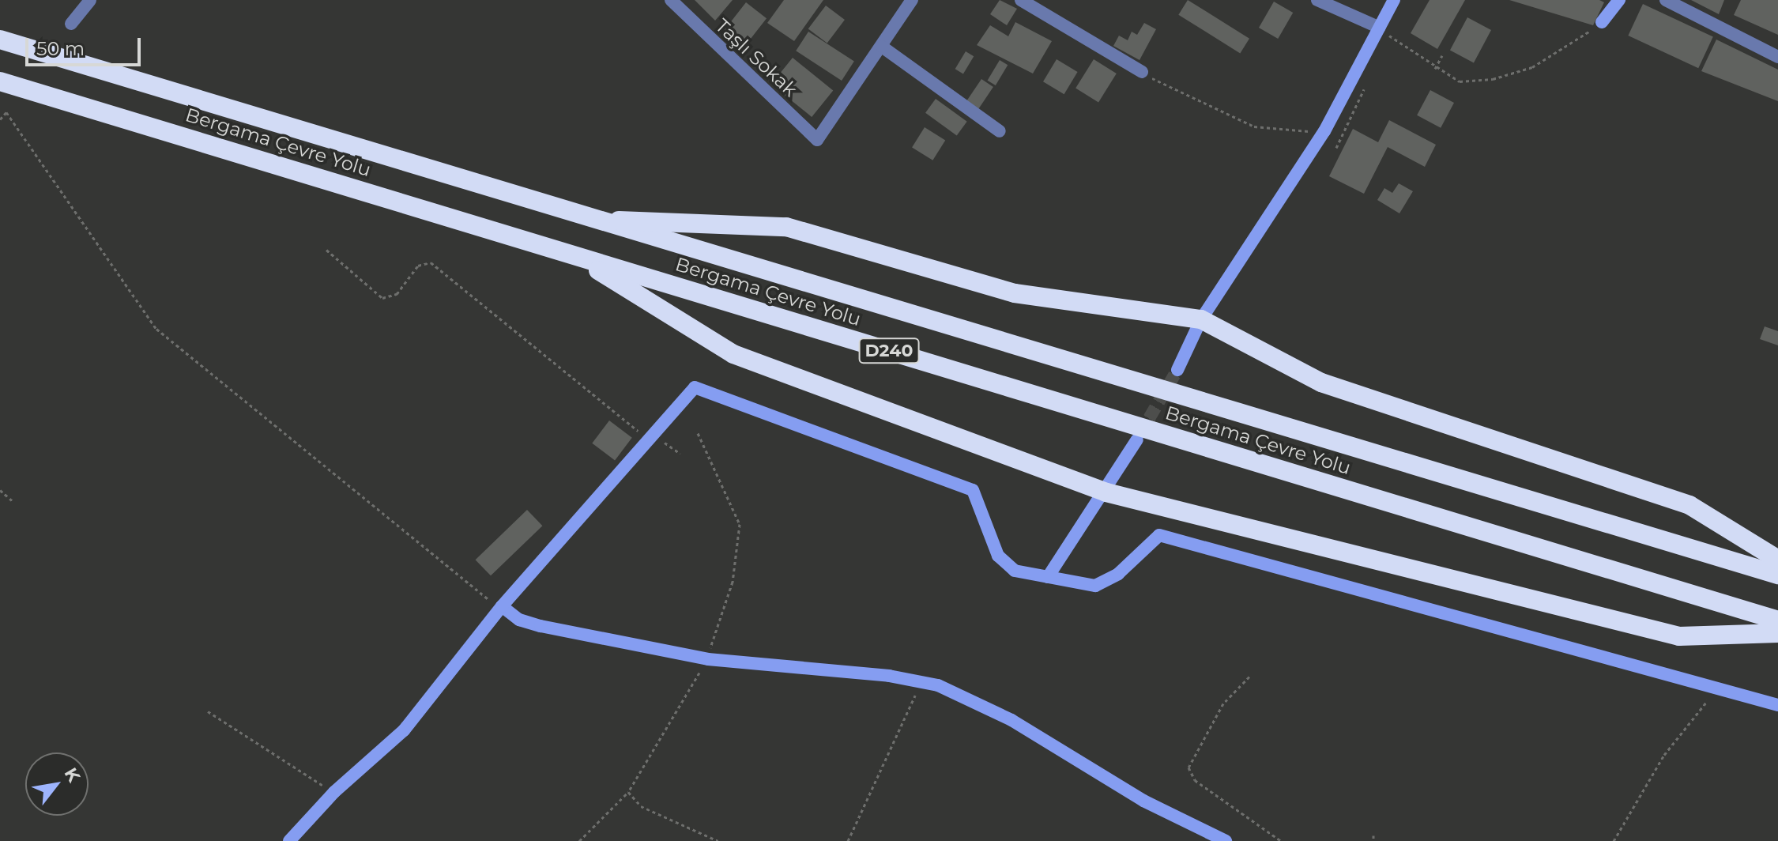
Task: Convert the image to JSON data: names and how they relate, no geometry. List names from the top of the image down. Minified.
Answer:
{"streets":{"highway":["Bergama Çevre Yolu","D240"],"street":["Taşlı Sokak"]},"scale_bar":"50 m","north":"top right"}
